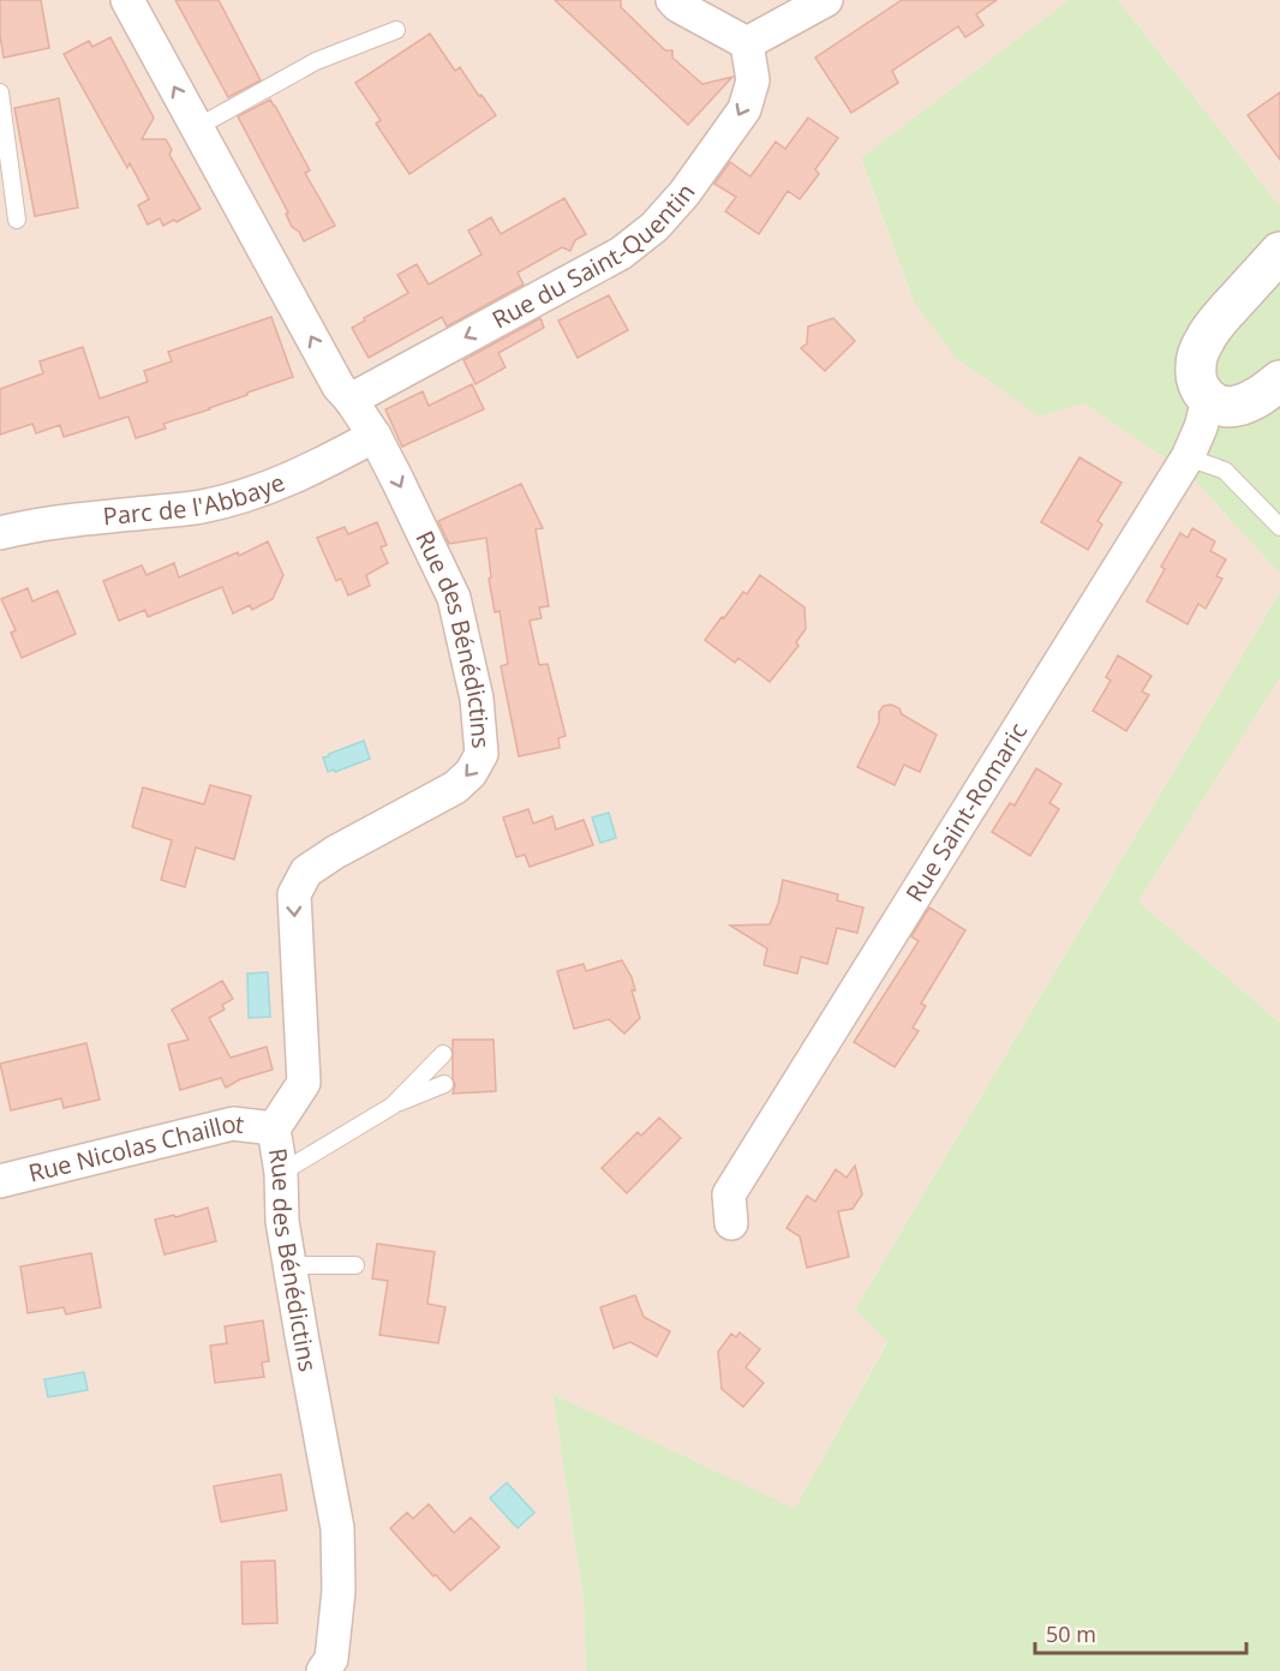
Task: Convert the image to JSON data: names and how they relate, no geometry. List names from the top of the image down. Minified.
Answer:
{"streets":{"street":["Rue du Saint-Quentin","Parc de l'Abbaye","Rue des Bénédictins","Rue Saint-Romaric","Rue Nicolas Chaillot"]},"crossings":[["Rue du Saint-Quentin","Rue des Bénédictins"],["Parc de l'Abbaye","Rue des Bénédictins"],["Rue des Bénédictins","Rue Nicolas Chaillot"]],"one_way":["Rue du Saint-Quentin"],"scale_bar":"50 m"}
